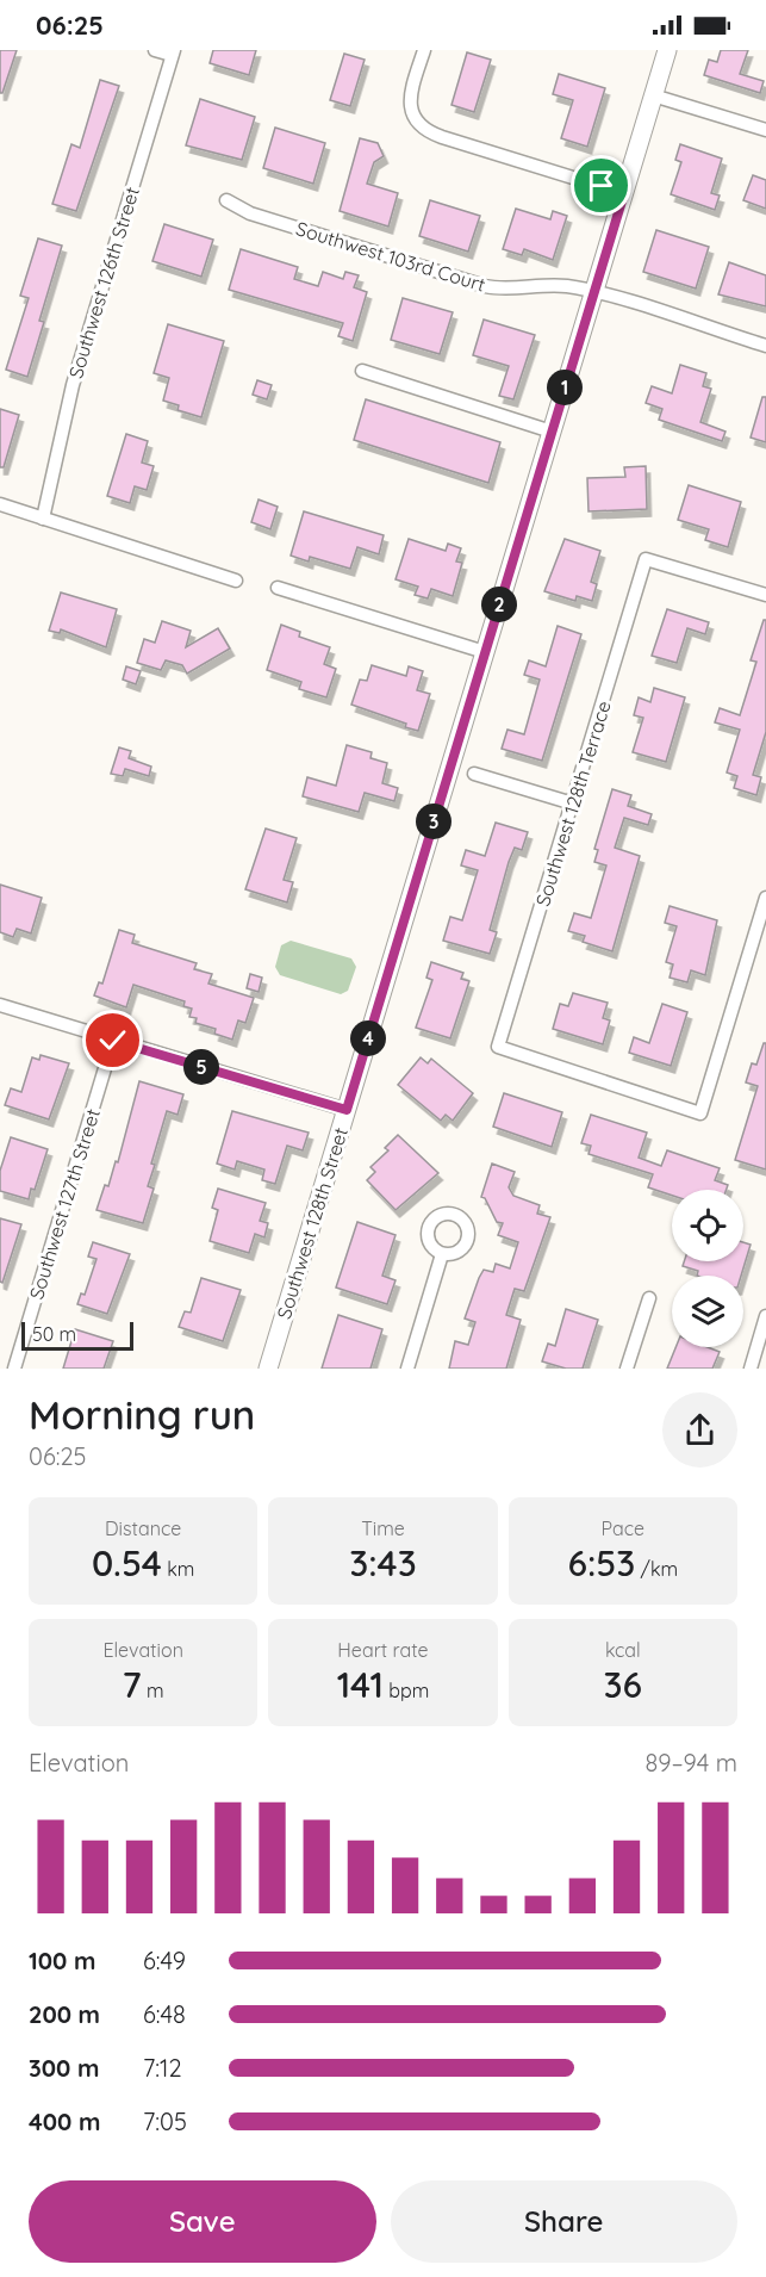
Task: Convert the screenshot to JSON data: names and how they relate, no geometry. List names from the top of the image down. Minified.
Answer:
{"streets":{"street":["Southwest 103rd Court","Southwest 126th Street","Southwest 128th Terrace","Southwest 127th Street","Southwest 128th Street"]},"crossings":[["Southwest 103rd Court","Southwest 128th Street"]],"scale_bar":"50 m","page":{"status":"06:25","pins":["1","2","3","4","5"],"scale":"50 m","heading":["Morning run","06:25"],"stats":[["Distance","0.54 km"],["Time","3:43"],["Pace","6:53 /km"],["Elevation","7 m"],["Heart rate","141 bpm"],["kcal","36"]],"chart":["Elevation","89–94 m"],"list":[{"name":"100 m","note":"6:49"},{"name":"200 m","note":"6:48"},{"name":"300 m","note":"7:12"},{"name":"400 m","note":"7:05"}],"buttons":["Save","Share"]}}
